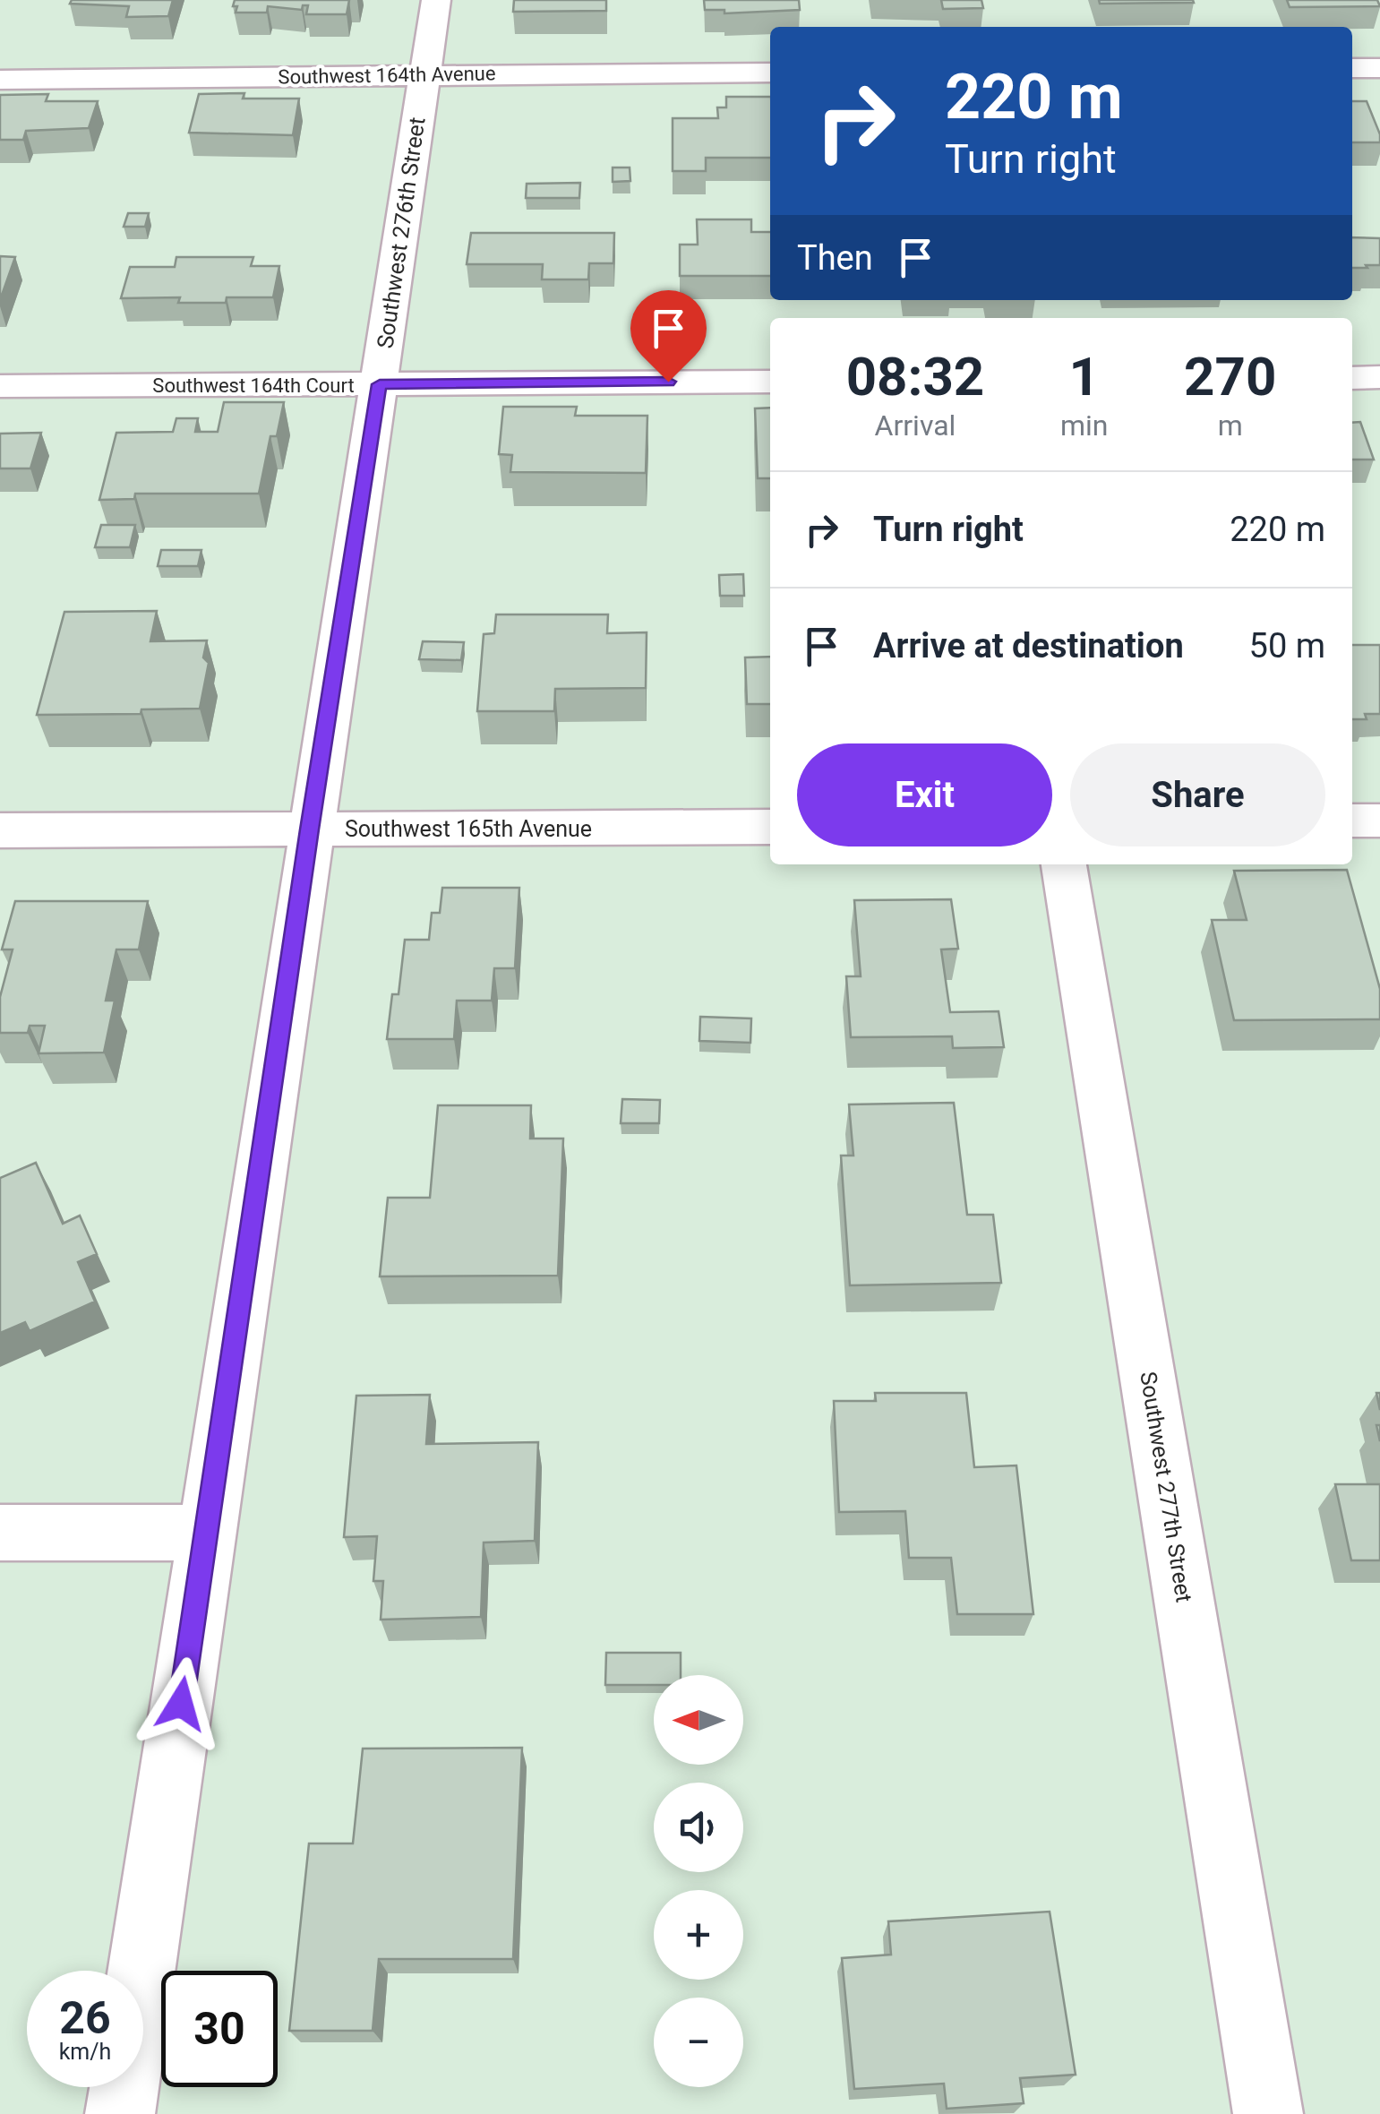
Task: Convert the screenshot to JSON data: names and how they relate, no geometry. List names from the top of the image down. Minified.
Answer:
{"streets":{"street":["Southwest 164th Avenue","Southwest 276th Street","Southwest 164th Court","Southwest 165th Avenue","Southwest 277th Street"]},"crossings":[["Southwest 164th Avenue","Southwest 276th Street"],["Southwest 276th Street","Southwest 164th Court"],["Southwest 276th Street","Southwest 165th Avenue"]],"north":"left","page":{"turn":["220 m","Turn right"],"then":"Then","eta":["08:32","Arrival","1","min","270","m"],"list":[{"name":"Turn right","value":"220 m"},{"name":"Arrive at destination","value":"50 m"}],"buttons":["Exit","Share"],"map_buttons":["+","−"],"speed":"26 km/h","limit":"30"}}
